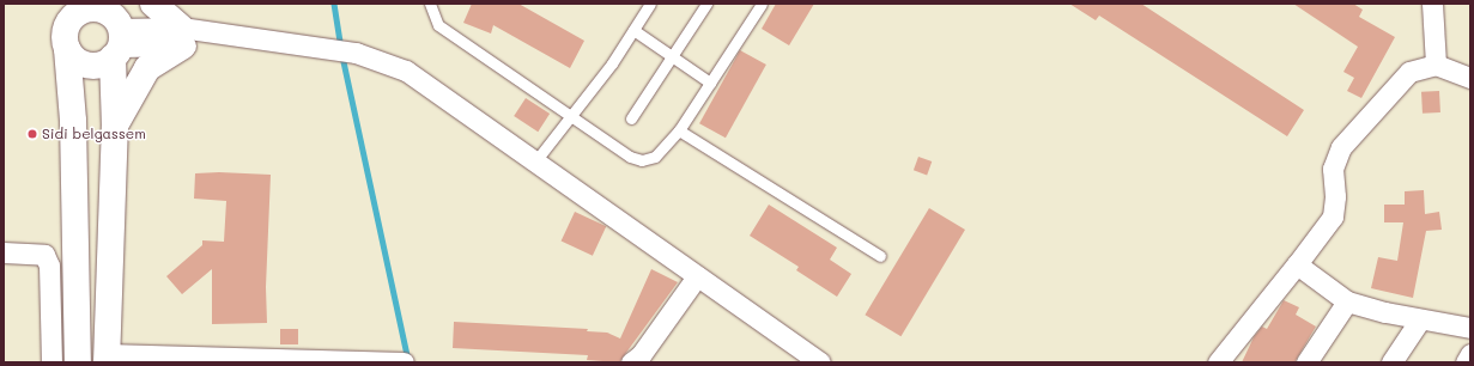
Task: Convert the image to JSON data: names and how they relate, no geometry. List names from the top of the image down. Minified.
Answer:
{"places":["Sidi belgassem"]}
